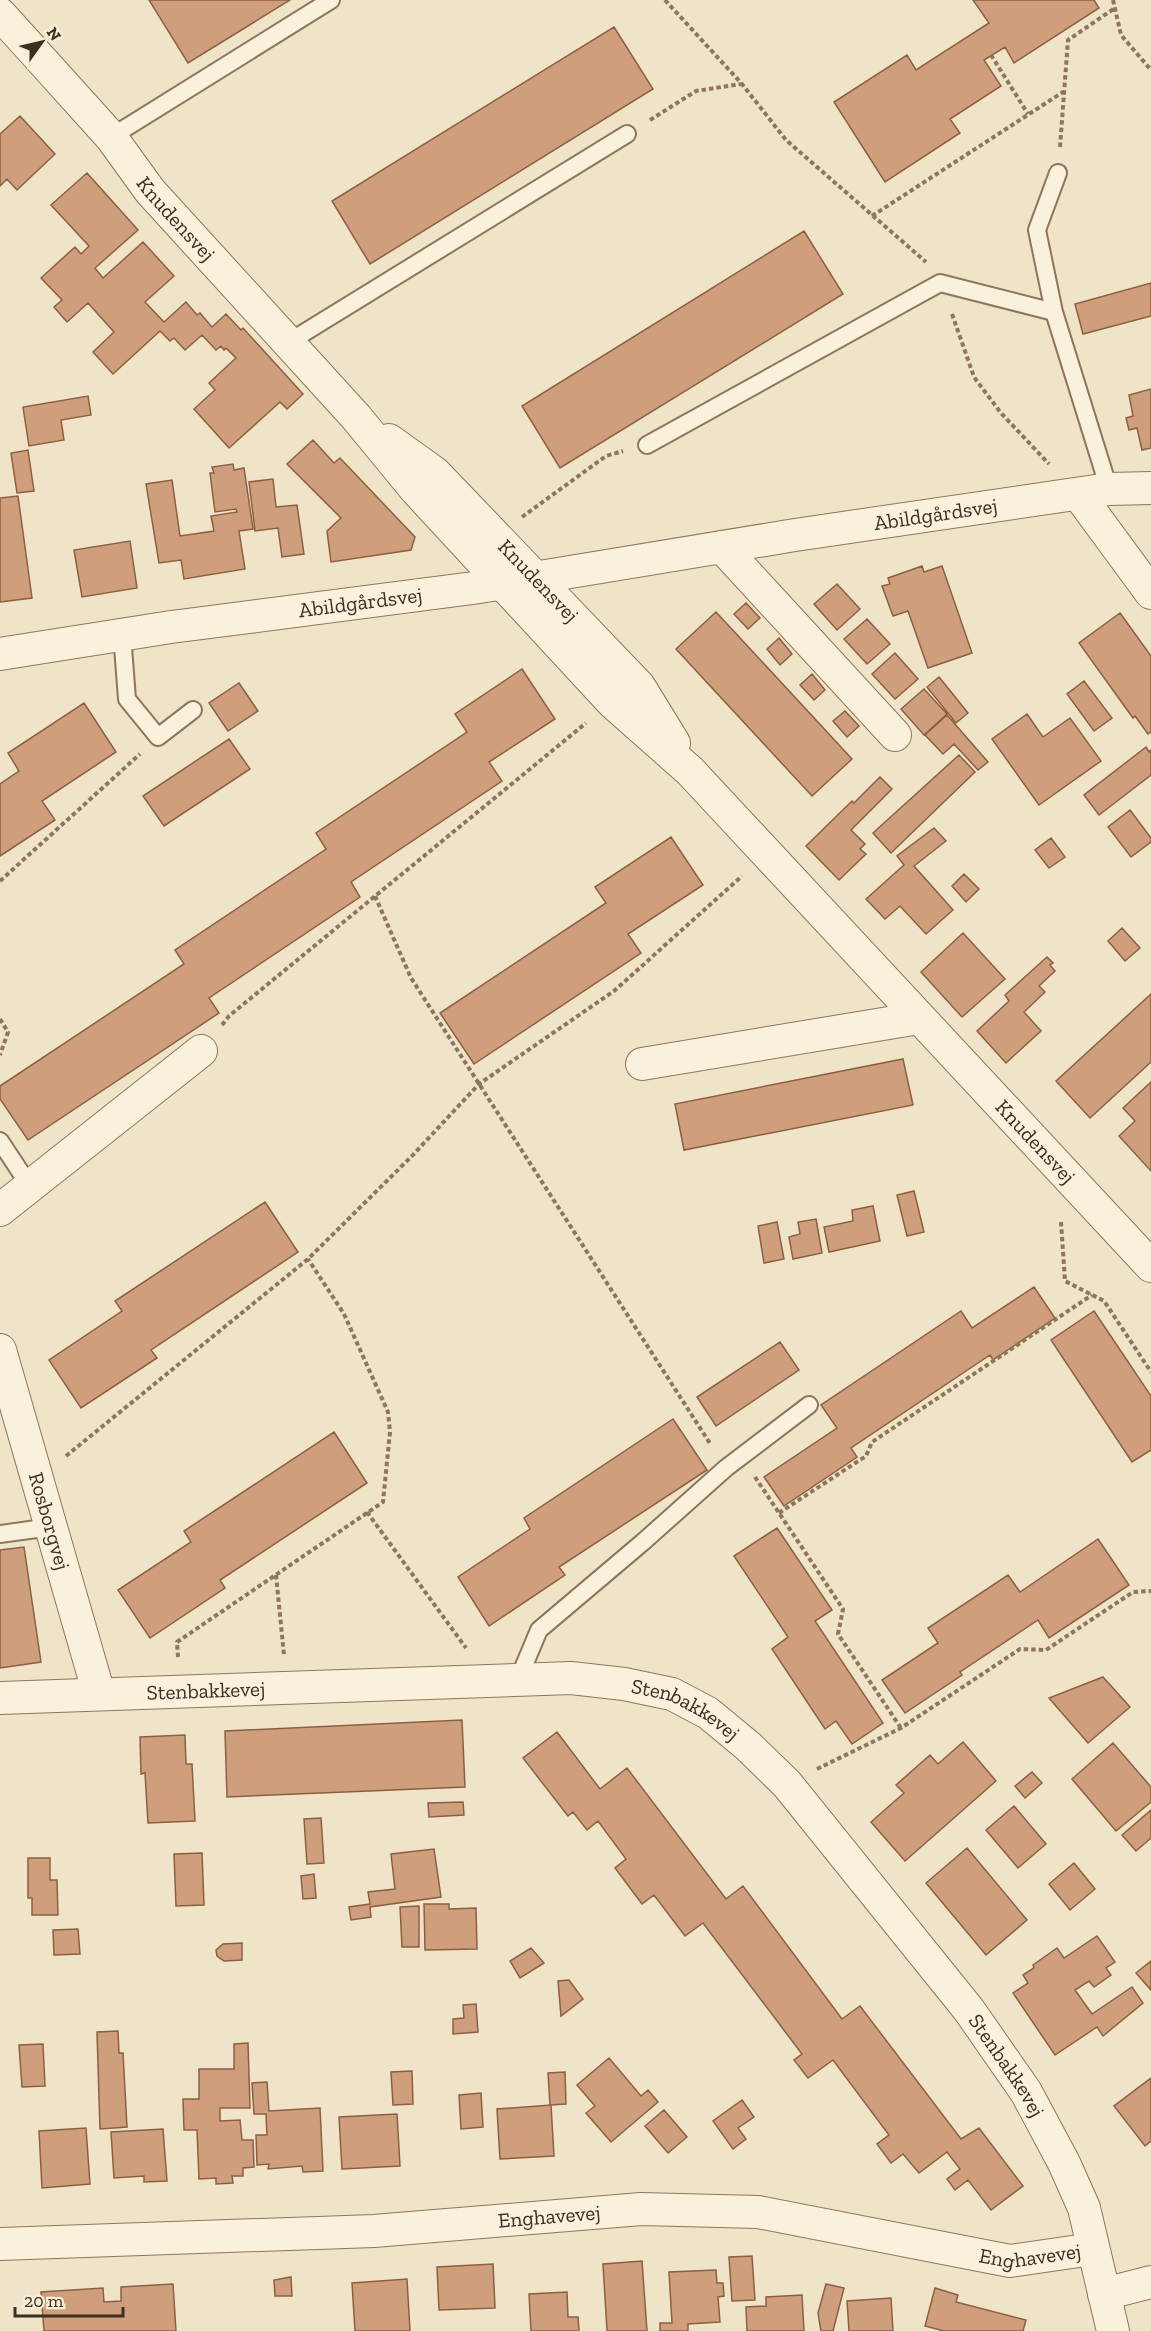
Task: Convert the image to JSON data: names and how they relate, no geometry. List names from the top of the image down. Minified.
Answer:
{"streets":{"street":["Knudensvej","Abildgårdsvej","Rosborgvej","Stenbakkevej","Enghavevej"]},"crossings":[["Knudensvej","Abildgårdsvej"],["Rosborgvej","Stenbakkevej"],["Stenbakkevej","Enghavevej"]],"scale_bar":"20 m","north":"top right"}
